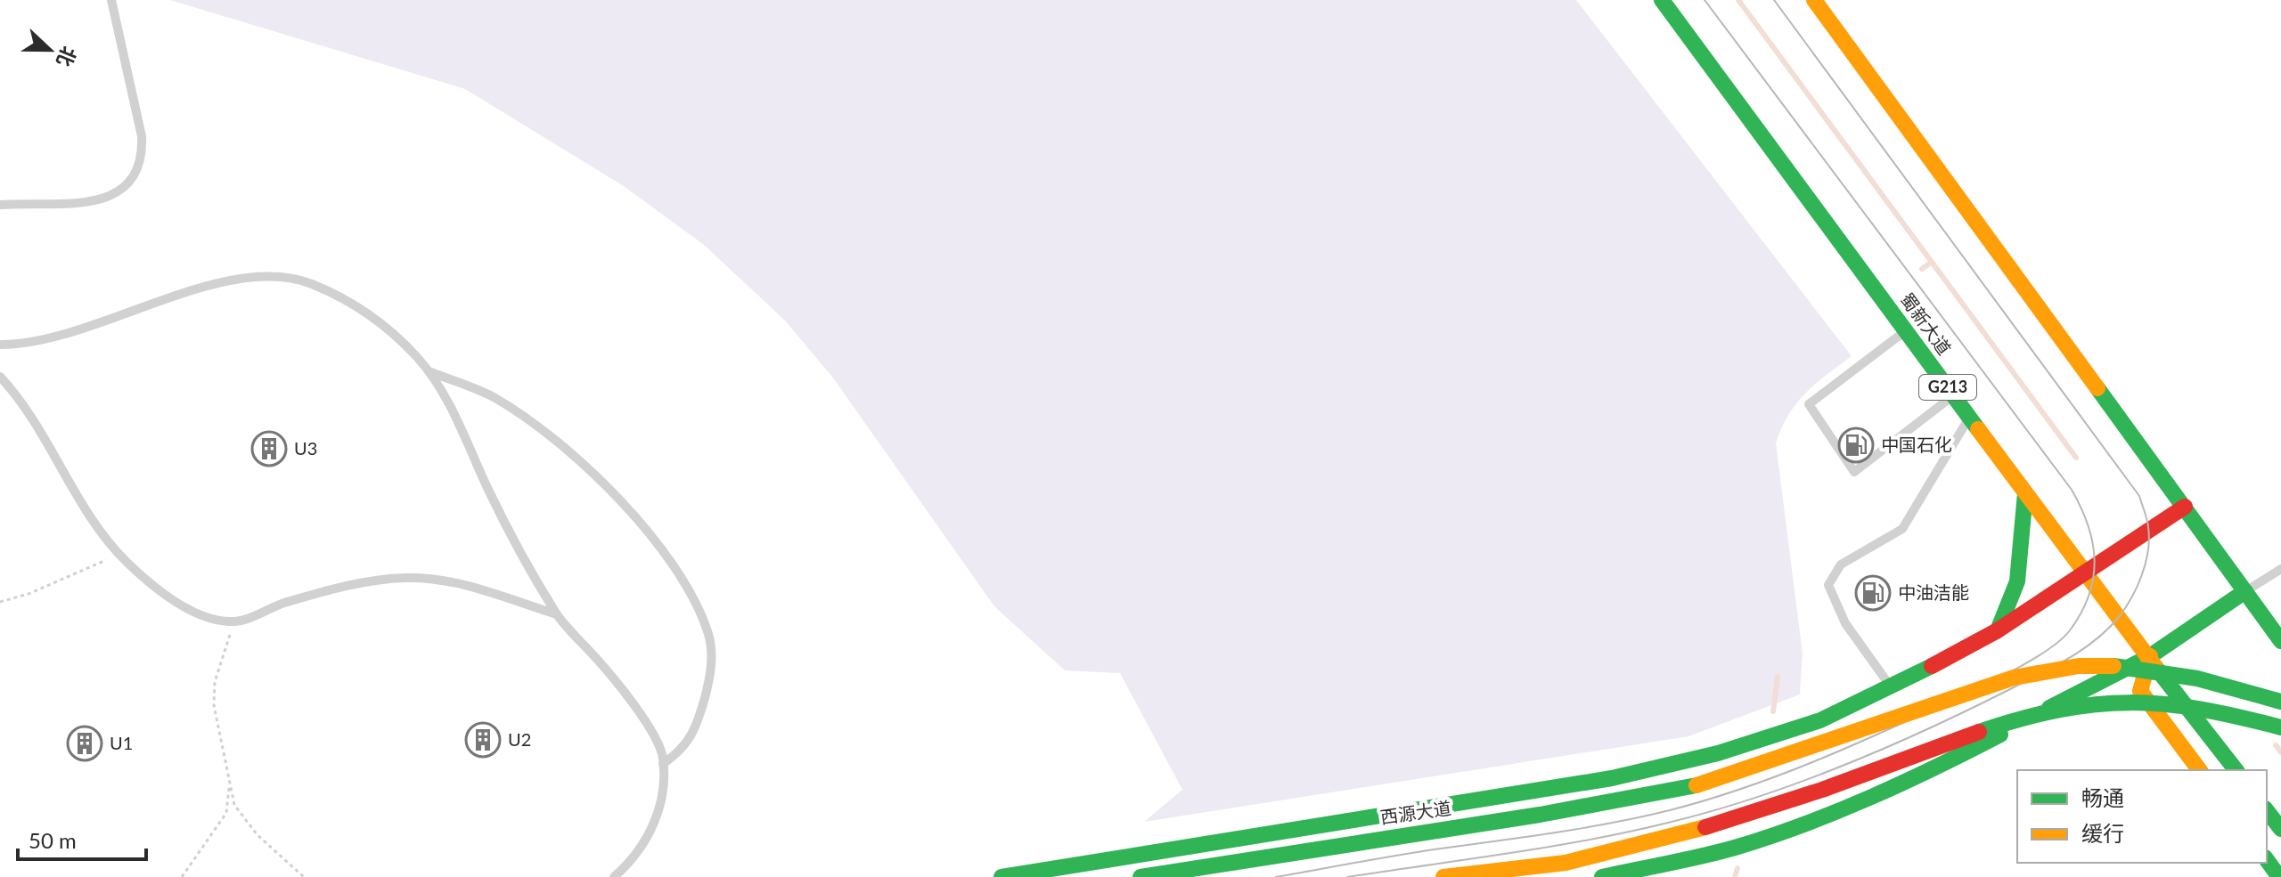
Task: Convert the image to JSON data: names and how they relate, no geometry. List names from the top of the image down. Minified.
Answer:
{"streets":{"main road":["蜀新大道","G213","西源大道"]},"places":{"fuel station":["中国石化","中油洁能"],"building":["U3","U2","U1"]},"legend":["畅通","缓行"],"scale_bar":"50 m","north":"right"}
